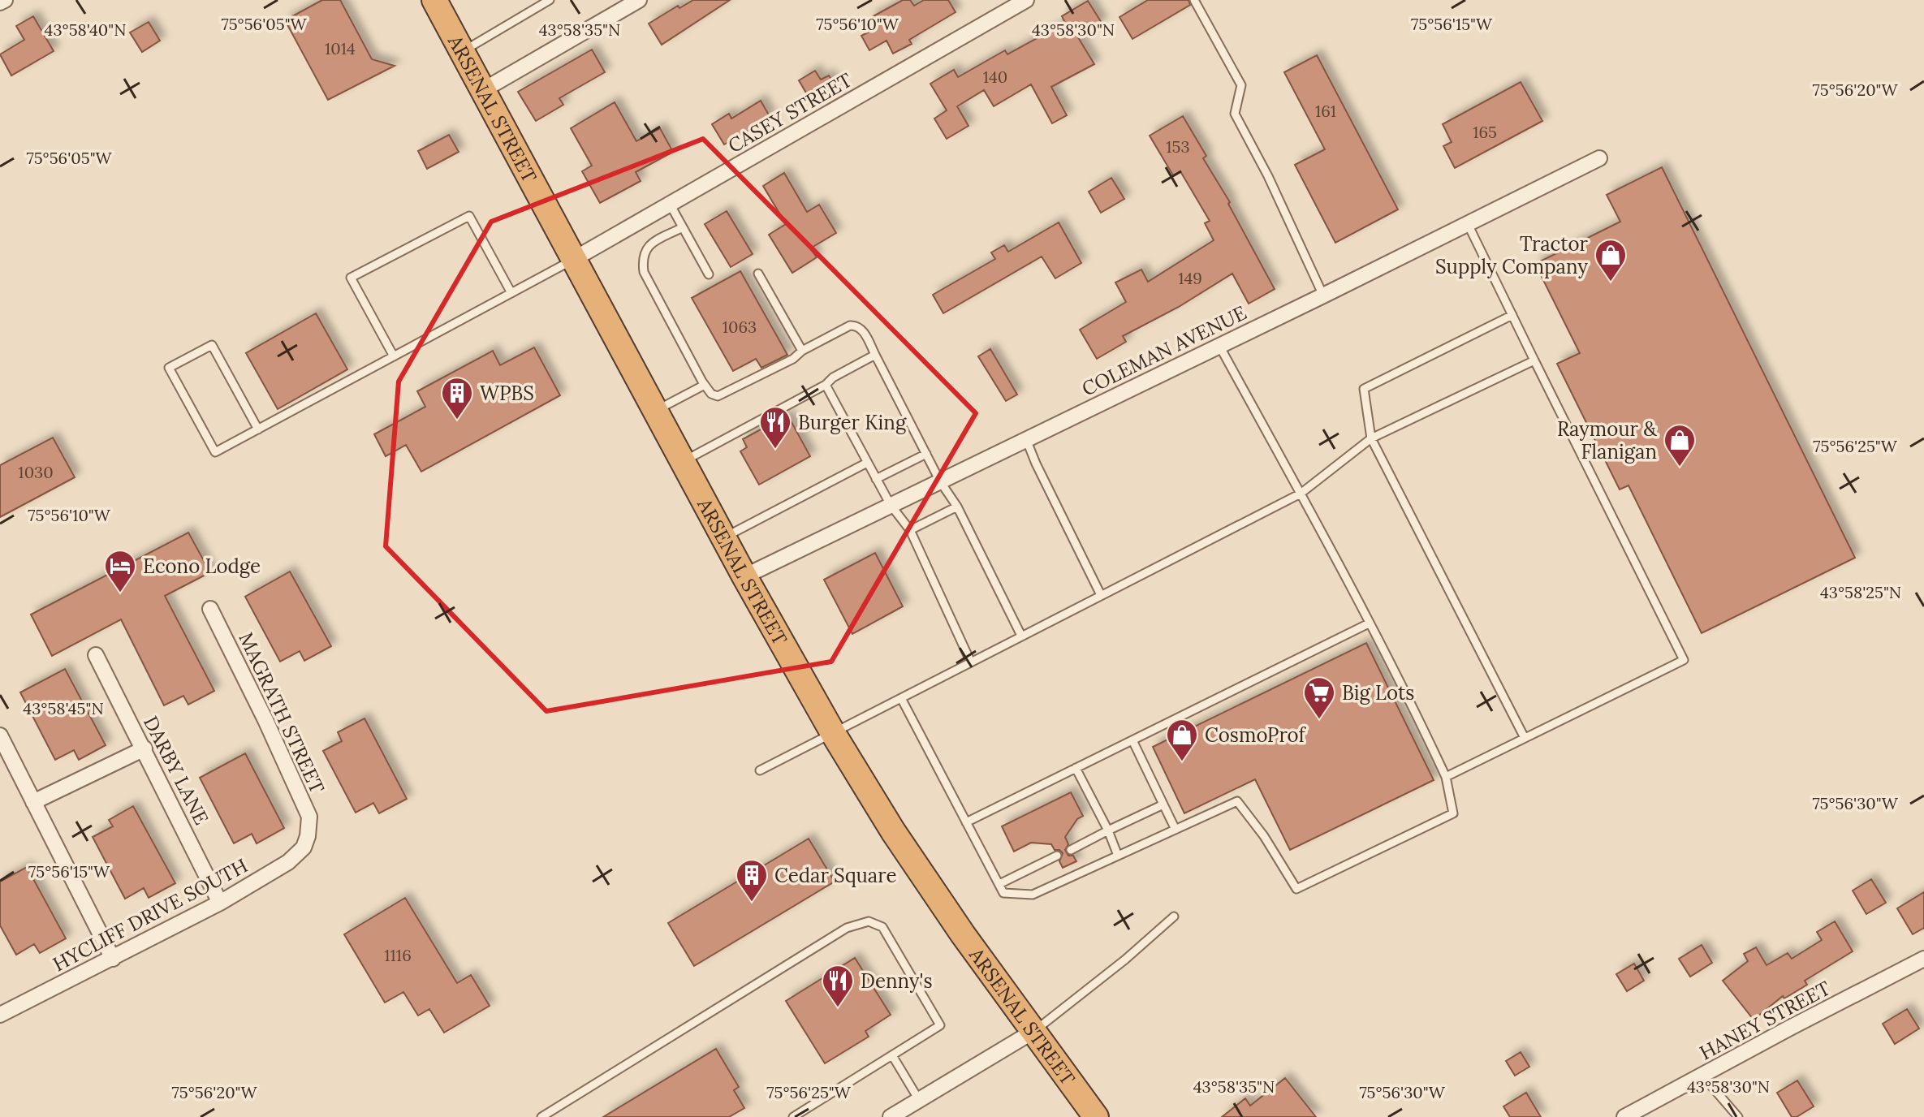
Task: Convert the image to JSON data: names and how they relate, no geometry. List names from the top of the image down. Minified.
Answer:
{"streets":{"highway":["ARSENAL STREET"],"street":["CASEY STREET","COLEMAN AVENUE","MAGRATH STREET","DARBY LANE","HYCLIFF DRIVE SOUTH","HANEY STREET"]},"crossings":[["ARSENAL STREET","CASEY STREET"],["ARSENAL STREET","COLEMAN AVENUE"],["MAGRATH STREET","HYCLIFF DRIVE SOUTH"],["DARBY LANE","HYCLIFF DRIVE SOUTH"]],"places":{"shop":["Tractor Supply Company","Raymour & Flanigan","CosmoProf"],"building":["WPBS","Cedar Square"],"restaurant":["Burger King","Denny's"],"hotel":["Econo Lodge"],"supermarket":["Big Lots"]},"house_numbers":["1014","140","161","165","153","149","1063","1030","1116"],"coordinates":["75°56'05\"W","75°56'10\"W","75°56'15\"W","43°58'35\"N","43°58'40\"N","43°58'30\"N","75°56'20\"W","75°56'25\"W","43°58'25\"N","43°58'45\"N","75°56'30\"W"]}
